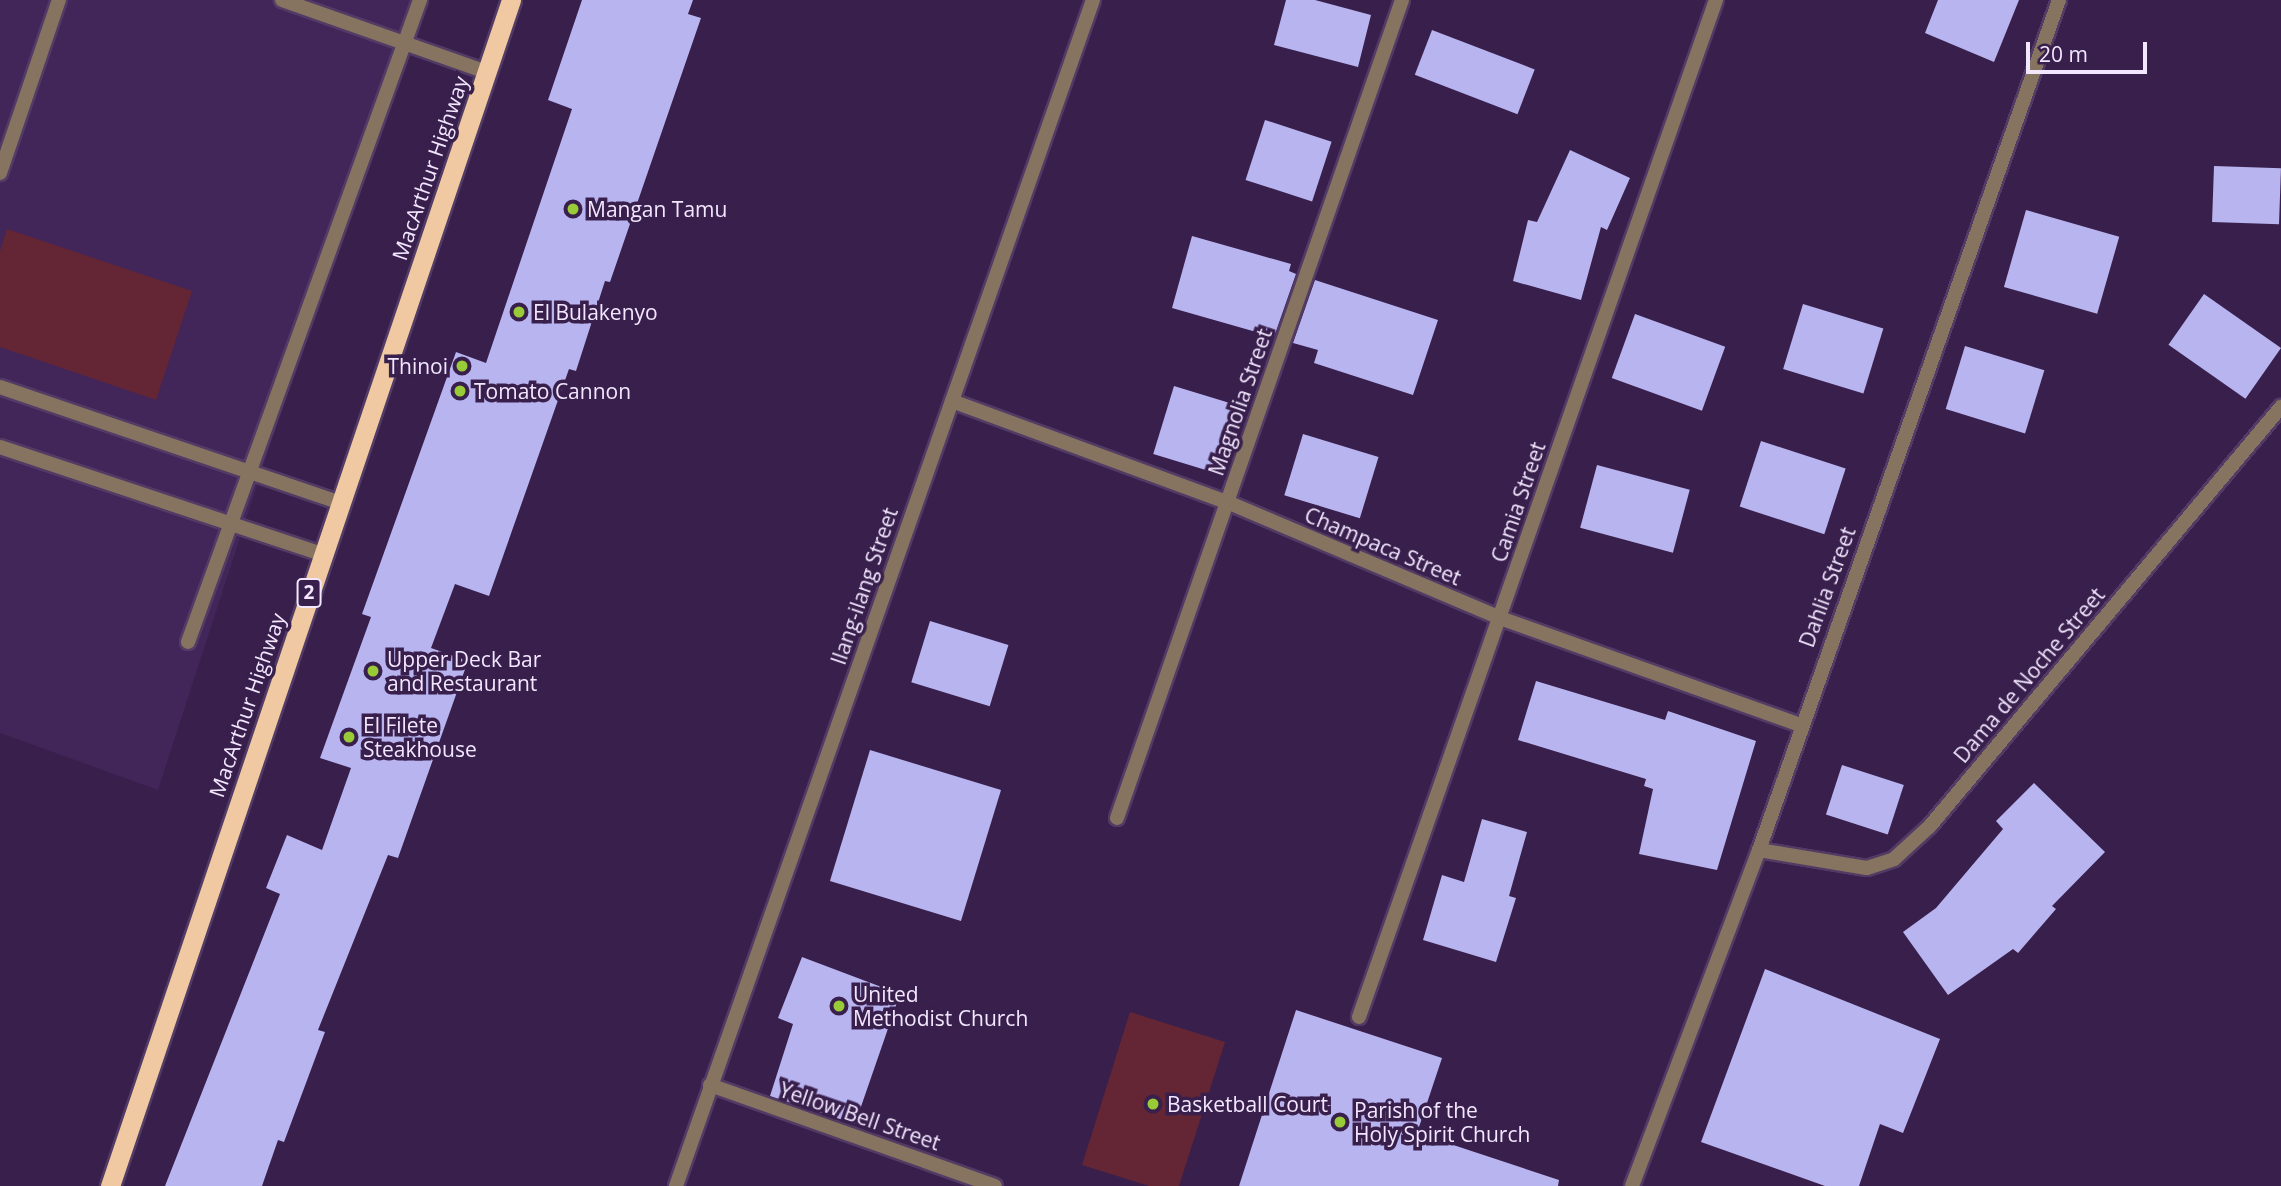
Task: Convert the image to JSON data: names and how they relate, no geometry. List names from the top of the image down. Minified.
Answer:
{"streets":{"highway":["MacArthur Highway","2"],"street":["Magnolia Street","Camia Street","Champaca Street","Ilang-ilang Street","Dahlia Street","Dama de Noche Street","Yellow Bell Street"]},"crossings":[["Magnolia Street","Champaca Street"],["Camia Street","Champaca Street"],["Champaca Street","Ilang-ilang Street"],["Champaca Street","Dahlia Street"],["Ilang-ilang Street","Yellow Bell Street"],["Dahlia Street","Dama de Noche Street"]],"places":["Mangan Tamu","El Bulakenyo","Thinoi","Tomato Cannon","Upper Deck Bar and Restaurant","El Filete Steakhouse","United Methodist Church","Basketball Court","Parish of the Holy Spirit Church"],"scale_bar":"20 m"}
